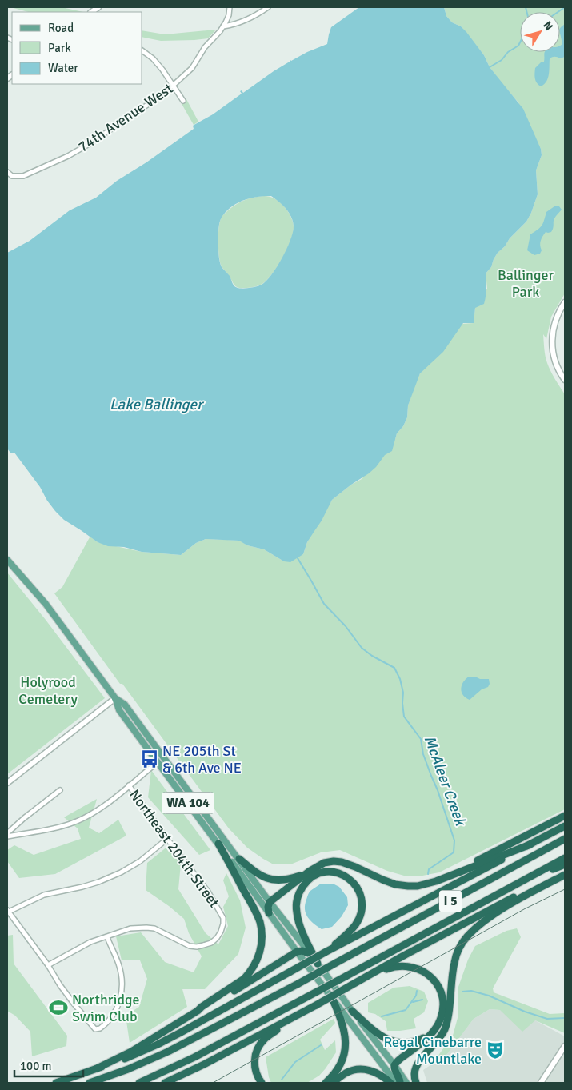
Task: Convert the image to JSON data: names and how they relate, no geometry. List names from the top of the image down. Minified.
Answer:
{"streets":{"highway":["I 5"],"main road":["WA 104"],"street":["74th Avenue West","Northeast 204th Street"]},"water":["Lake Ballinger","McAleer Creek"],"parks":["Ballinger Park","Holyrood Cemetery"],"places":{"bus stop":["NE 205th St & 6th Ave NE"],"sports":["Northridge Swim Club"],"theatre":["Regal Cinebarre Mountlake"]},"legend":["Road","Park","Water"],"scale_bar":"100 m","north":"top right"}
